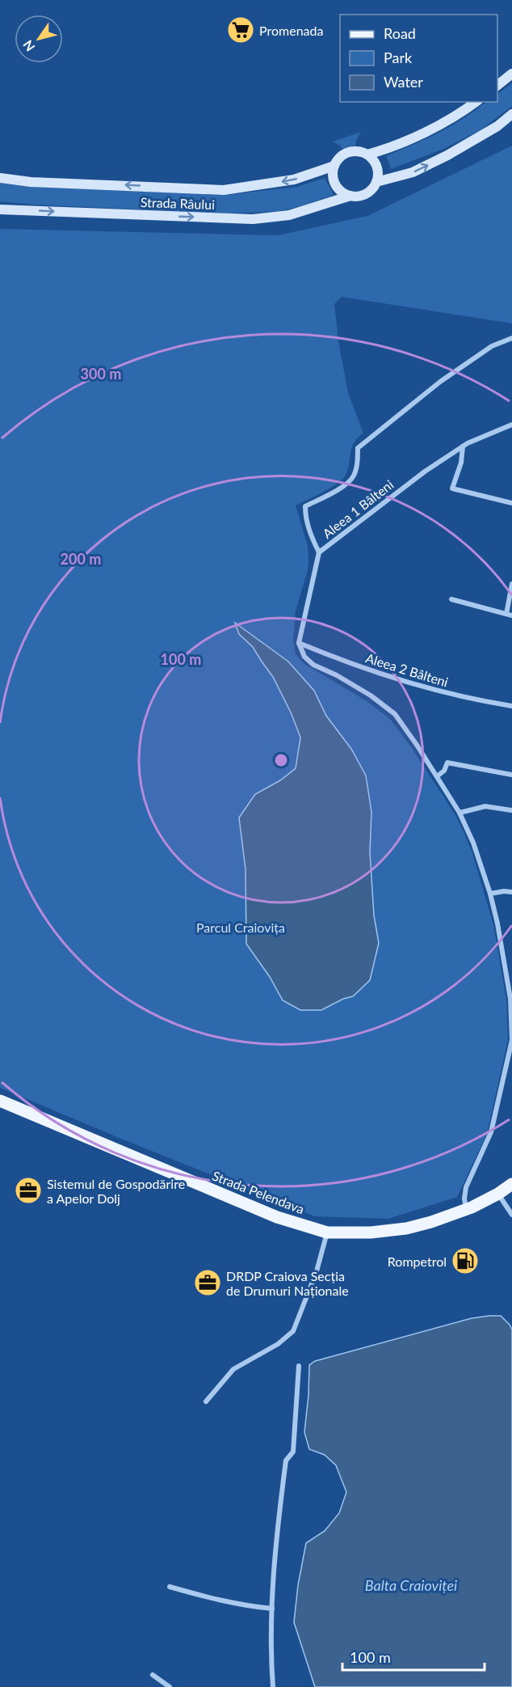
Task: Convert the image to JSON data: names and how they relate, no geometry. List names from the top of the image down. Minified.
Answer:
{"streets":{"main road":["Strada Râului","Strada Pelendava"],"street":["Aleea 1 Bâlteni","Aleea 2 Bâlteni"]},"crossings":[["Aleea 1 Bâlteni","Aleea 2 Bâlteni"]],"water":["Balta Craioviței"],"parks":["Parcul Craiovița"],"places":{"supermarket":["Promenada"],"office":["Sistemul de Gospodărire a Apelor Dolj","DRDP Craiova Secția de Drumuri Naționale"],"fuel station":["Rompetrol"]},"legend":["Road","Park","Water"],"scale_bar":"100 m","north":"bottom left","rings":["300 m","200 m","100 m"]}
